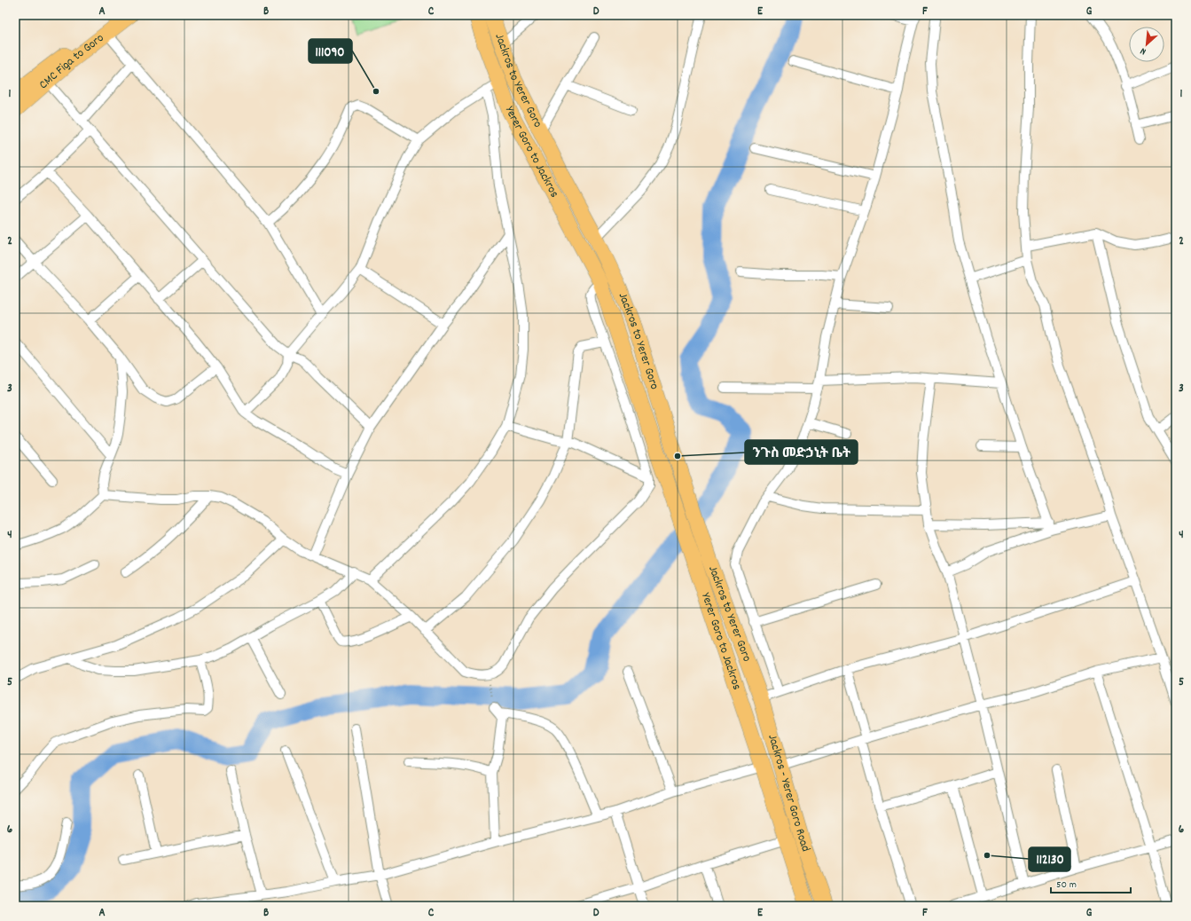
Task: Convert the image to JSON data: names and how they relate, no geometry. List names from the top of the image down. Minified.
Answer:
{"streets":{"main road":["CMC Figa to Goro","Jackros to Yerer Goro","Yerer Goro to Jackros","Jackros - Yerer Goro Road"]},"crossings":[["Jackros to Yerer Goro","Jackros - Yerer Goro Road"]],"places":["111090","ንጉስ መድኃኒት ቤት","112130"],"scale_bar":"50 m","north":"bottom left","grid":{"columns":["A","B","C","D","E","F","G"],"rows":["1","2","3","4","5","6"]}}
